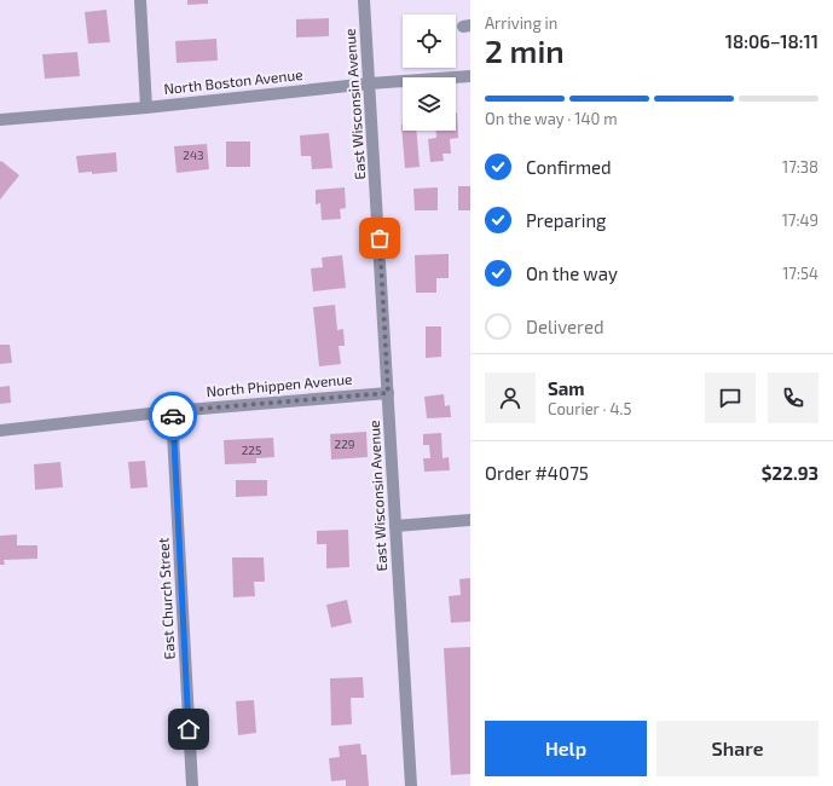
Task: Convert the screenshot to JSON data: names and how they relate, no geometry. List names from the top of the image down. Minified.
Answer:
{"streets":{"street":["North Boston Avenue","East Wisconsin Avenue","North Phippen Avenue","East Church Street"]},"crossings":[["North Boston Avenue","East Wisconsin Avenue"],["East Wisconsin Avenue","North Phippen Avenue"],["North Phippen Avenue","East Church Street"]],"house_numbers":["243","229","225"],"page":{"heading":["2 min","Arriving in","18:06–18:11"],"panel":["Sam","Courier · 4.5","Order #4075","$22.93"],"bar":"On the way · 140 m","list":[["Confirmed","17:38"],["Preparing","17:49"],["On the way","17:54"],"Delivered"],"buttons":["Help","Share"]}}
